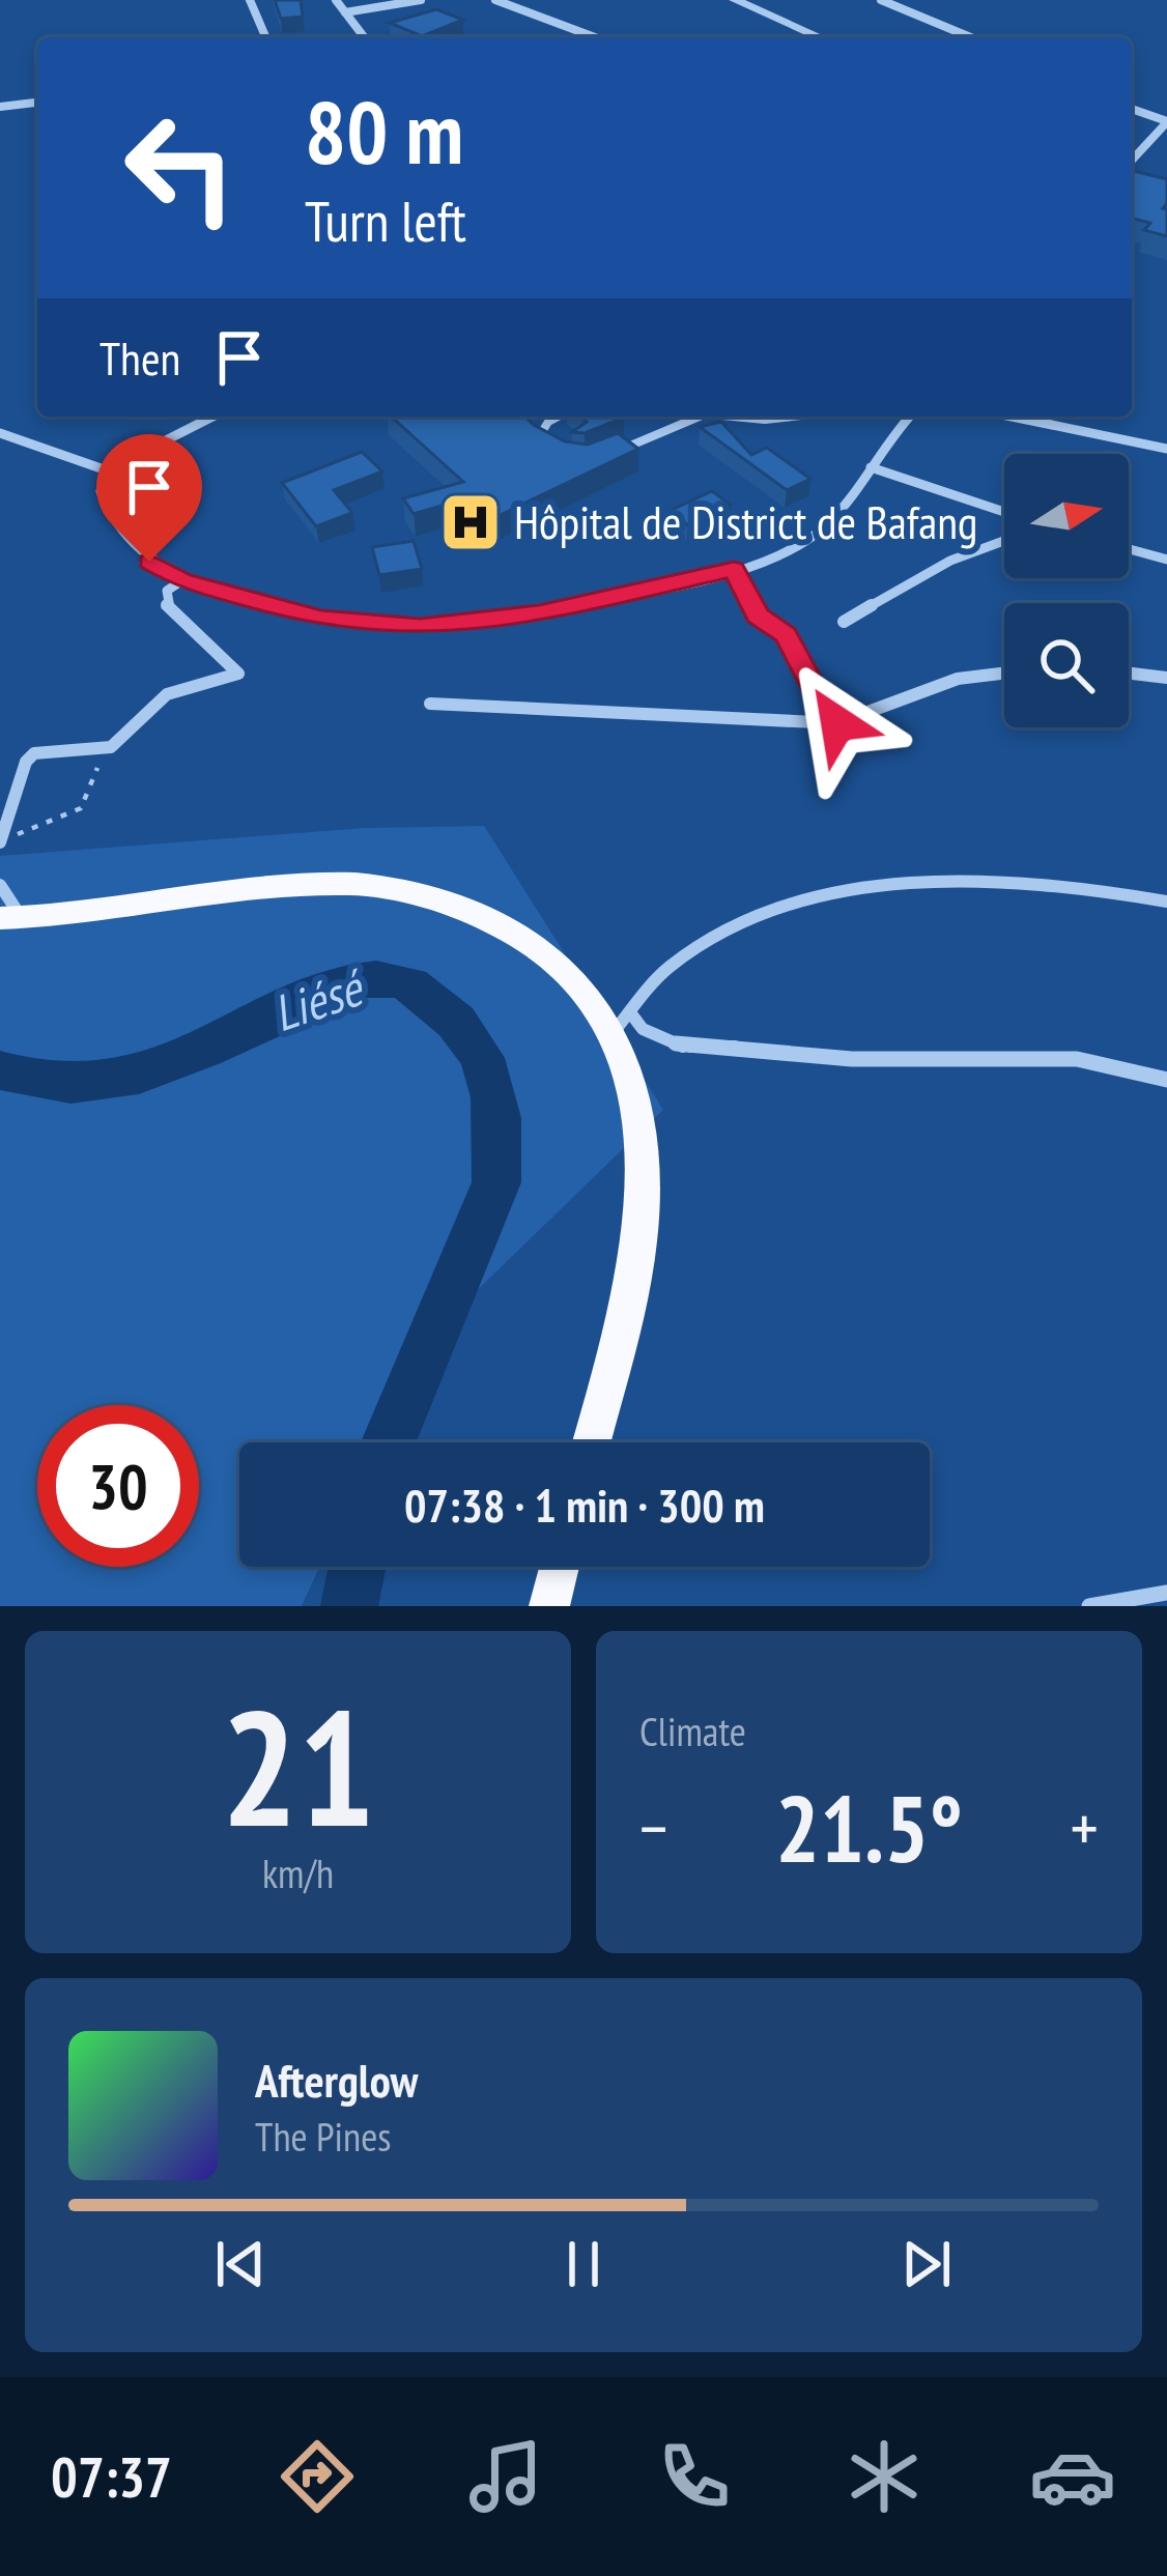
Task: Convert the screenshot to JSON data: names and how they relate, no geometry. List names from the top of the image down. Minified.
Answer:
{"water":["Liésé"],"places":{"hospital":["Hôpital de District de Bafang"]},"north":"right","page":{"turn":["80 m","Turn left"],"then":"Then","limit":"30","trip":"07:38 · 1 min · 300 m","tile":[["21","km/h"],"Climate"],"heat":["−","21.5°","+"],"song":["Afterglow","The Pines"],"tabs":"07:37"}}
